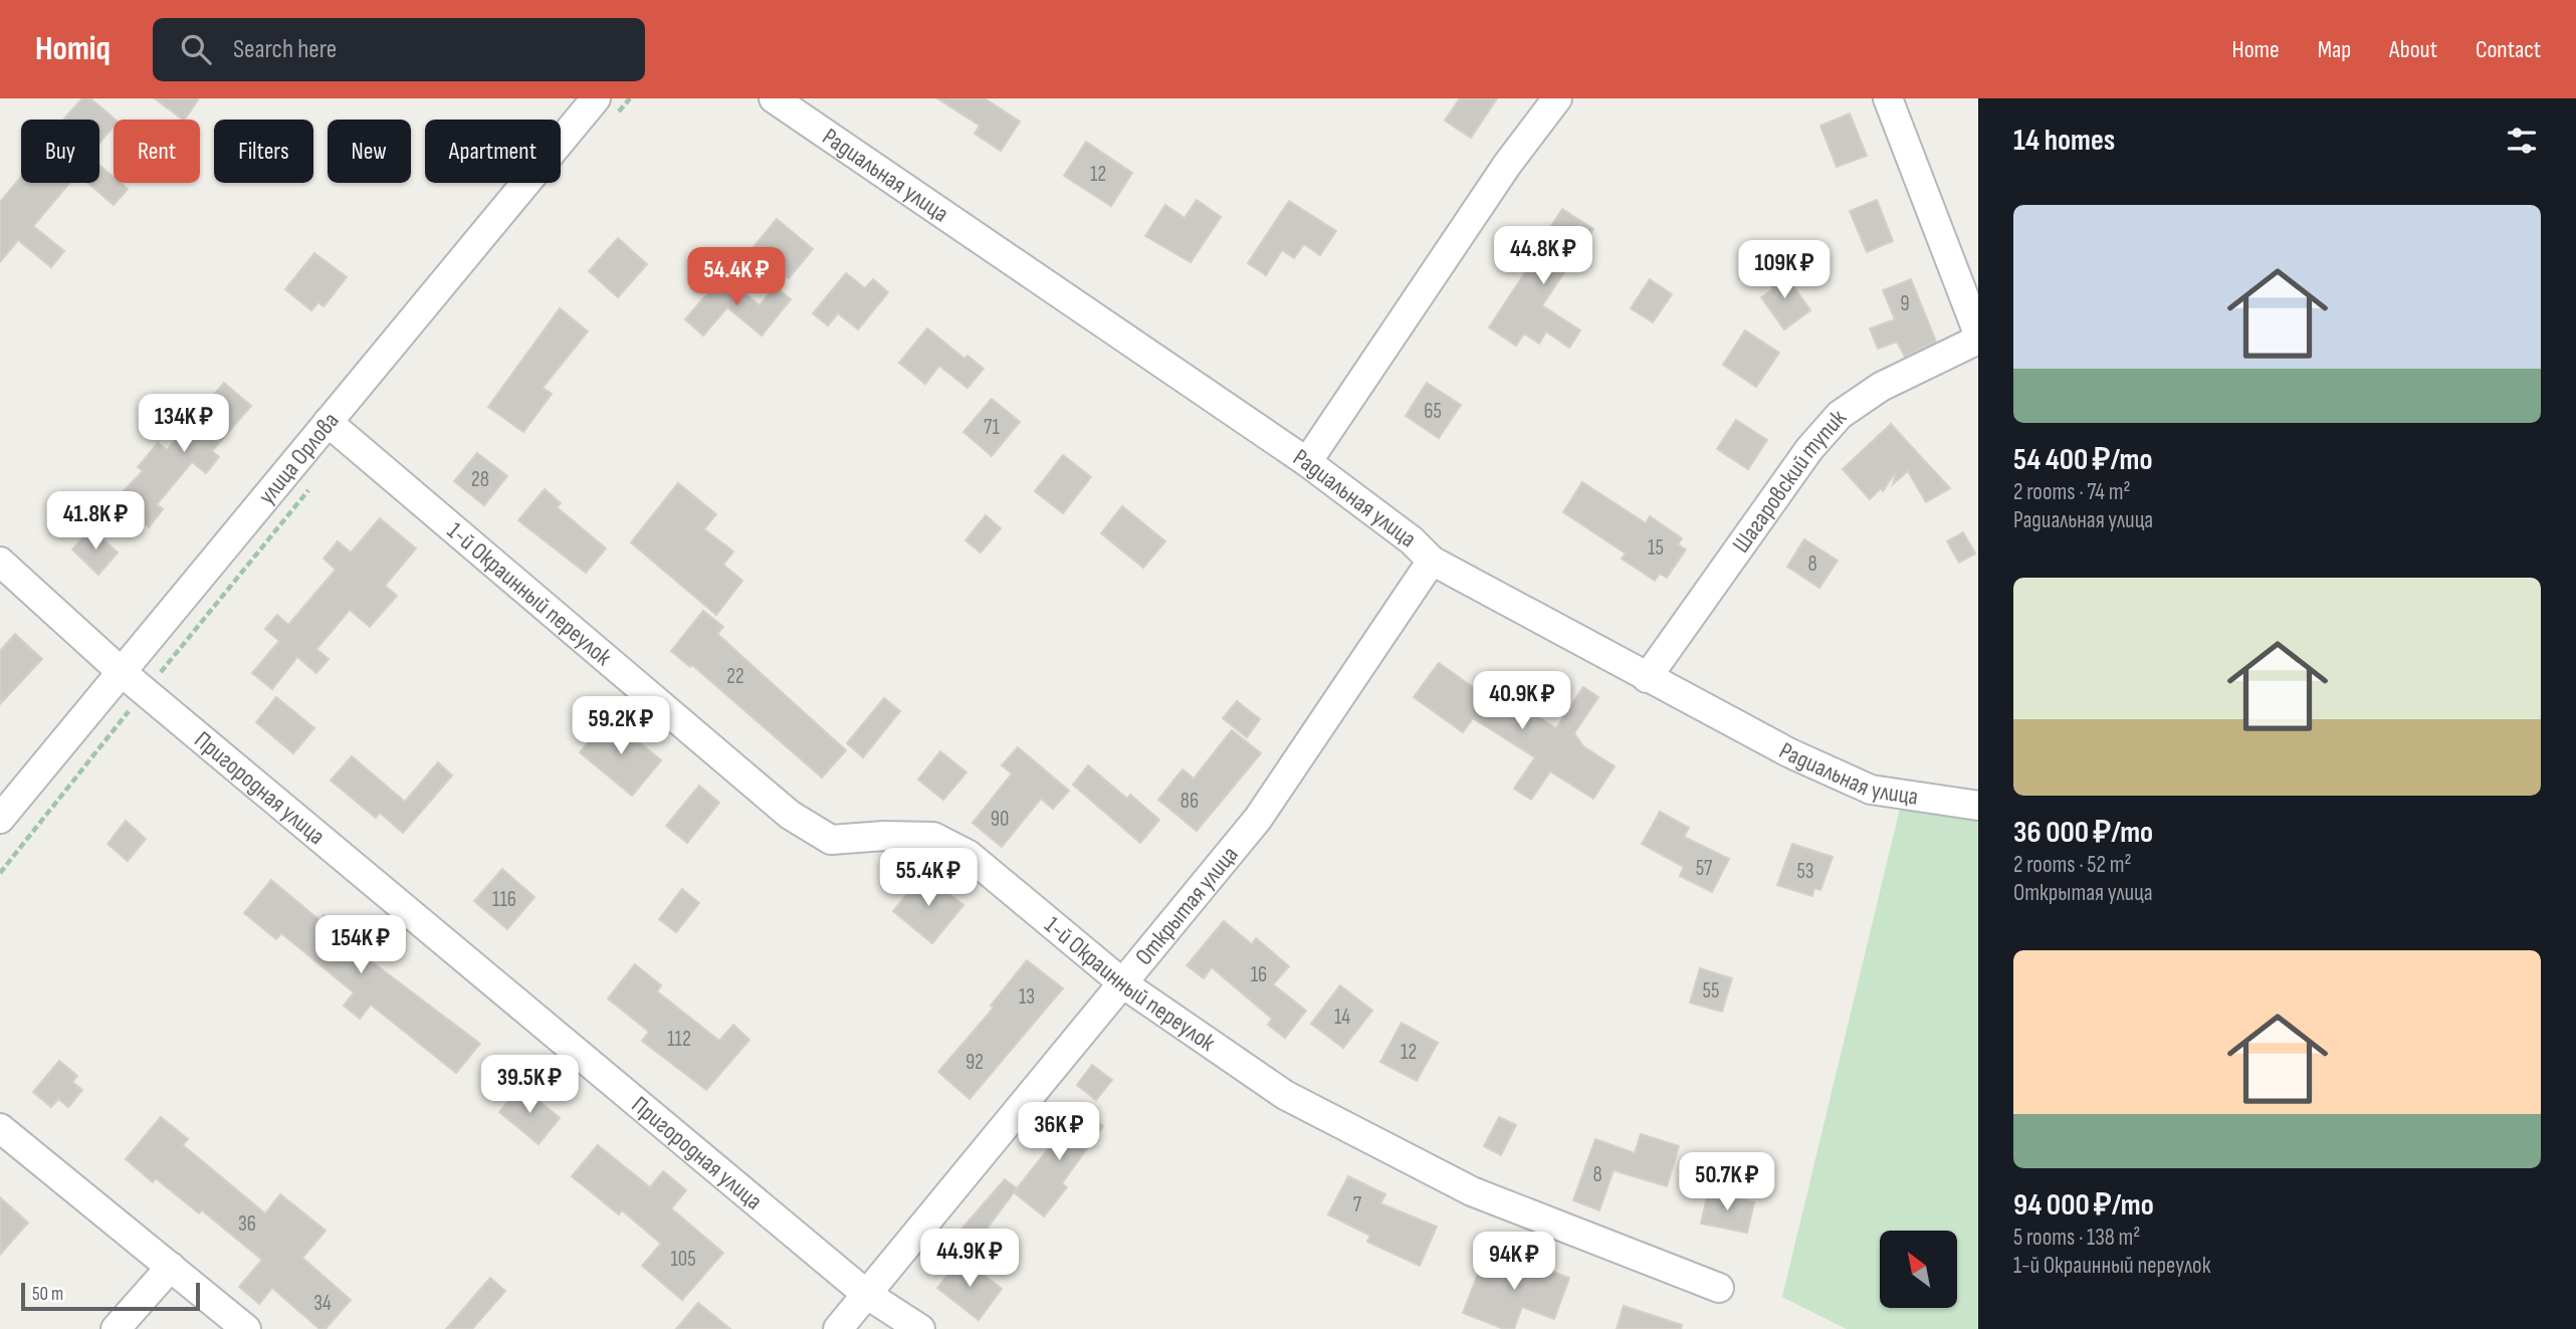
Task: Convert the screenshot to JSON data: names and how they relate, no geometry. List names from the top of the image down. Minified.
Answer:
{"streets":{"street":["Радиальная улица","улица Орлова","Шагаровский тупик","1-й Окраинный переулок","Пригородная улица","Открытая улица"]},"crossings":[["Радиальная улица","Шагаровский тупик"],["Радиальная улица","Открытая улица"],["улица Орлова","1-й Окраинный переулок"],["улица Орлова","Пригородная улица"],["1-й Окраинный переулок","Открытая улица"],["Пригородная улица","Открытая улица"]],"house_numbers":["12","9","65","71","28","15","8","22","86","90","57","53","116","16","55","13","14","112","12","92","8","7","36","105","34"],"scale_bar":"50 m","north":"top left","page":{"header":"Homiq","search":"Search here","nav":["Home","Map","About","Contact"],"heading":"14 homes","chip":["Buy","Rent","Filters","New","Apartment"],"list":[{"name":"54 400 ₽/mo","note":"2 rooms · 74 m² · Радиальная улица"},{"name":"36 000 ₽/mo","note":"2 rooms · 52 m² · Открытая улица"},{"name":"94 000 ₽/mo","note":"5 rooms · 138 m² · 1-й Окраинный переулок"}],"price":["44.8K ₽","109K ₽","54.4K ₽","134K ₽","41.8K ₽","40.9K ₽","59.2K ₽","55.4K ₽","154K ₽","39.5K ₽","36K ₽","50.7K ₽","44.9K ₽","94K ₽"],"scale":"50 m"}}
